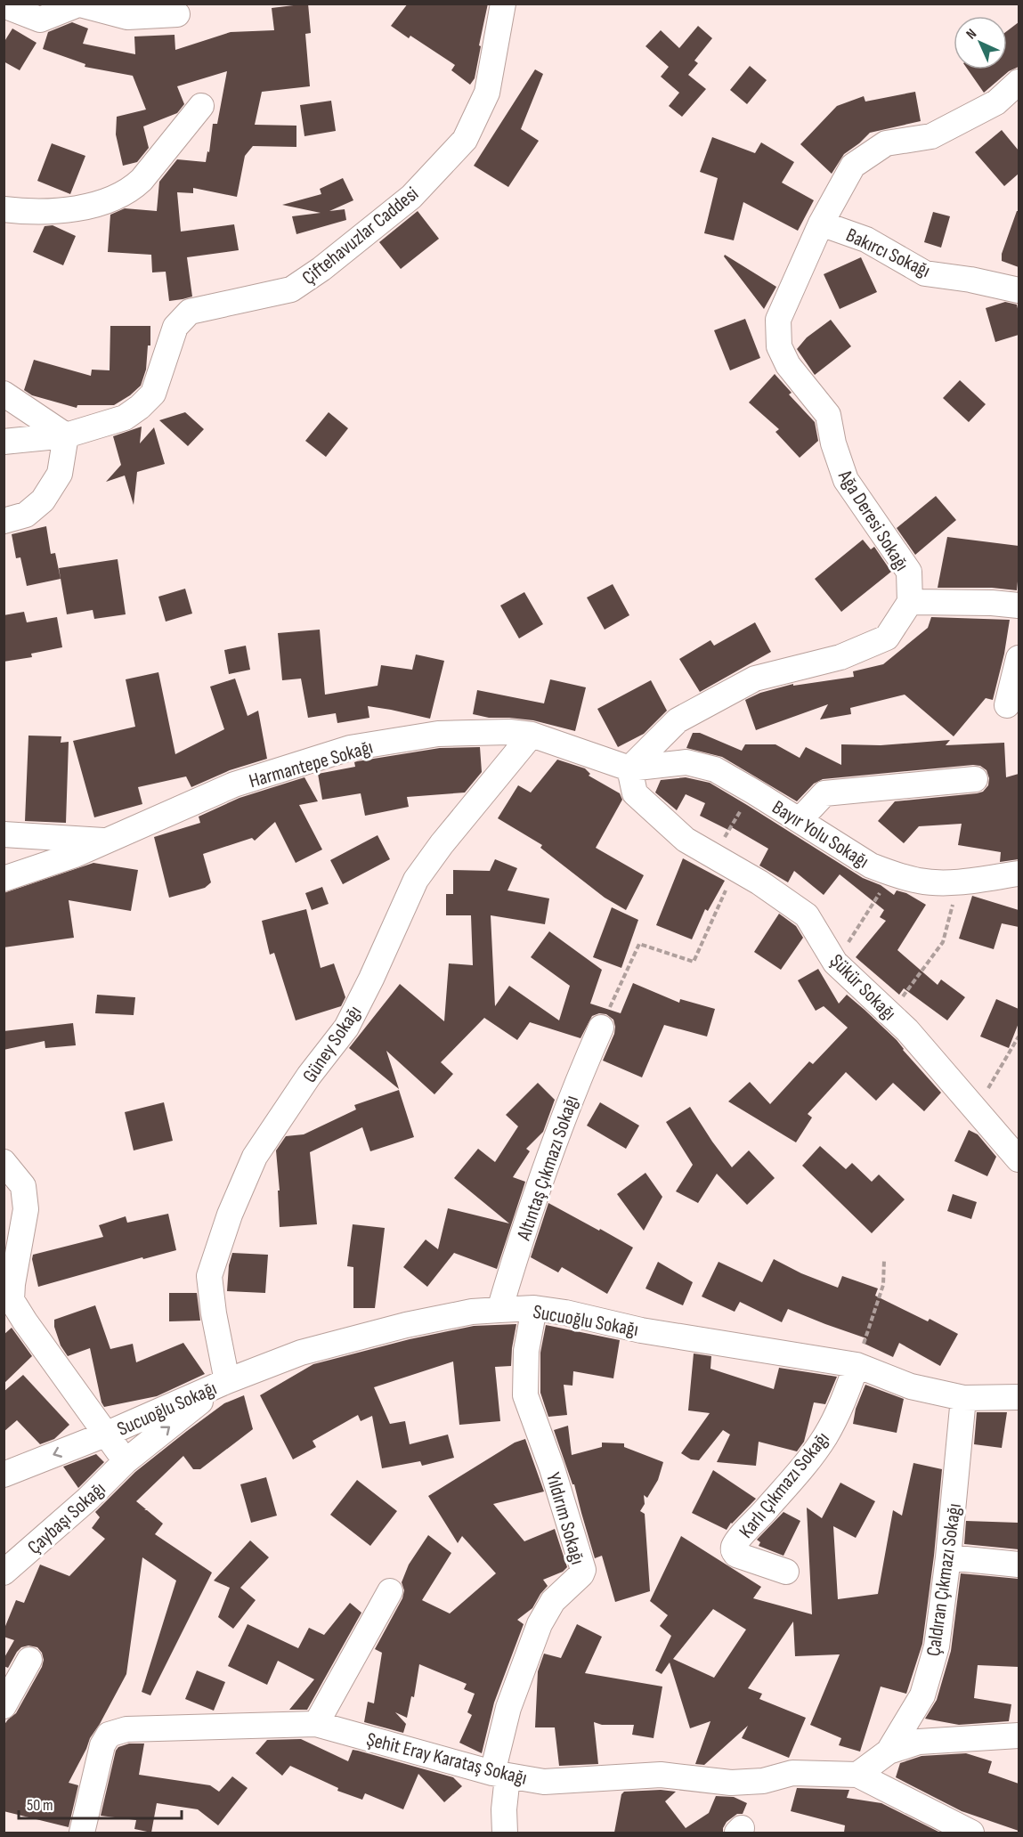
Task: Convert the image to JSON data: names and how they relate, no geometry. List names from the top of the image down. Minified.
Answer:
{"streets":{"street":["Çiftehavuzlar Caddesi","Bakırcı Sokağı","Ağa Deresi Sokağı","Harmantepe Sokağı","Bayır Yolu Sokağı","Şükür Sokağı","Güney Sokağı","Altıntaş Çıkmazı Sokağı","Sucuoğlu Sokağı","Karlı Çıkmazı Sokağı","Çaybaşı Sokağı","Yıldırım Sokağı","Çaldıran Çıkmazı Sokağı","Şehit Eray Karataş Sokağı"]},"crossings":[["Bakırcı Sokağı","Ağa Deresi Sokağı"],["Harmantepe Sokağı","Bayır Yolu Sokağı"],["Harmantepe Sokağı","Şükür Sokağı"],["Harmantepe Sokağı","Güney Sokağı"],["Bayır Yolu Sokağı","Şükür Sokağı"],["Güney Sokağı","Sucuoğlu Sokağı"],["Altıntaş Çıkmazı Sokağı","Sucuoğlu Sokağı"],["Sucuoğlu Sokağı","Karlı Çıkmazı Sokağı"],["Sucuoğlu Sokağı","Çaybaşı Sokağı"],["Sucuoğlu Sokağı","Yıldırım Sokağı"],["Sucuoğlu Sokağı","Çaldıran Çıkmazı Sokağı"],["Yıldırım Sokağı","Şehit Eray Karataş Sokağı"]],"scale_bar":"50 m","north":"top left"}
